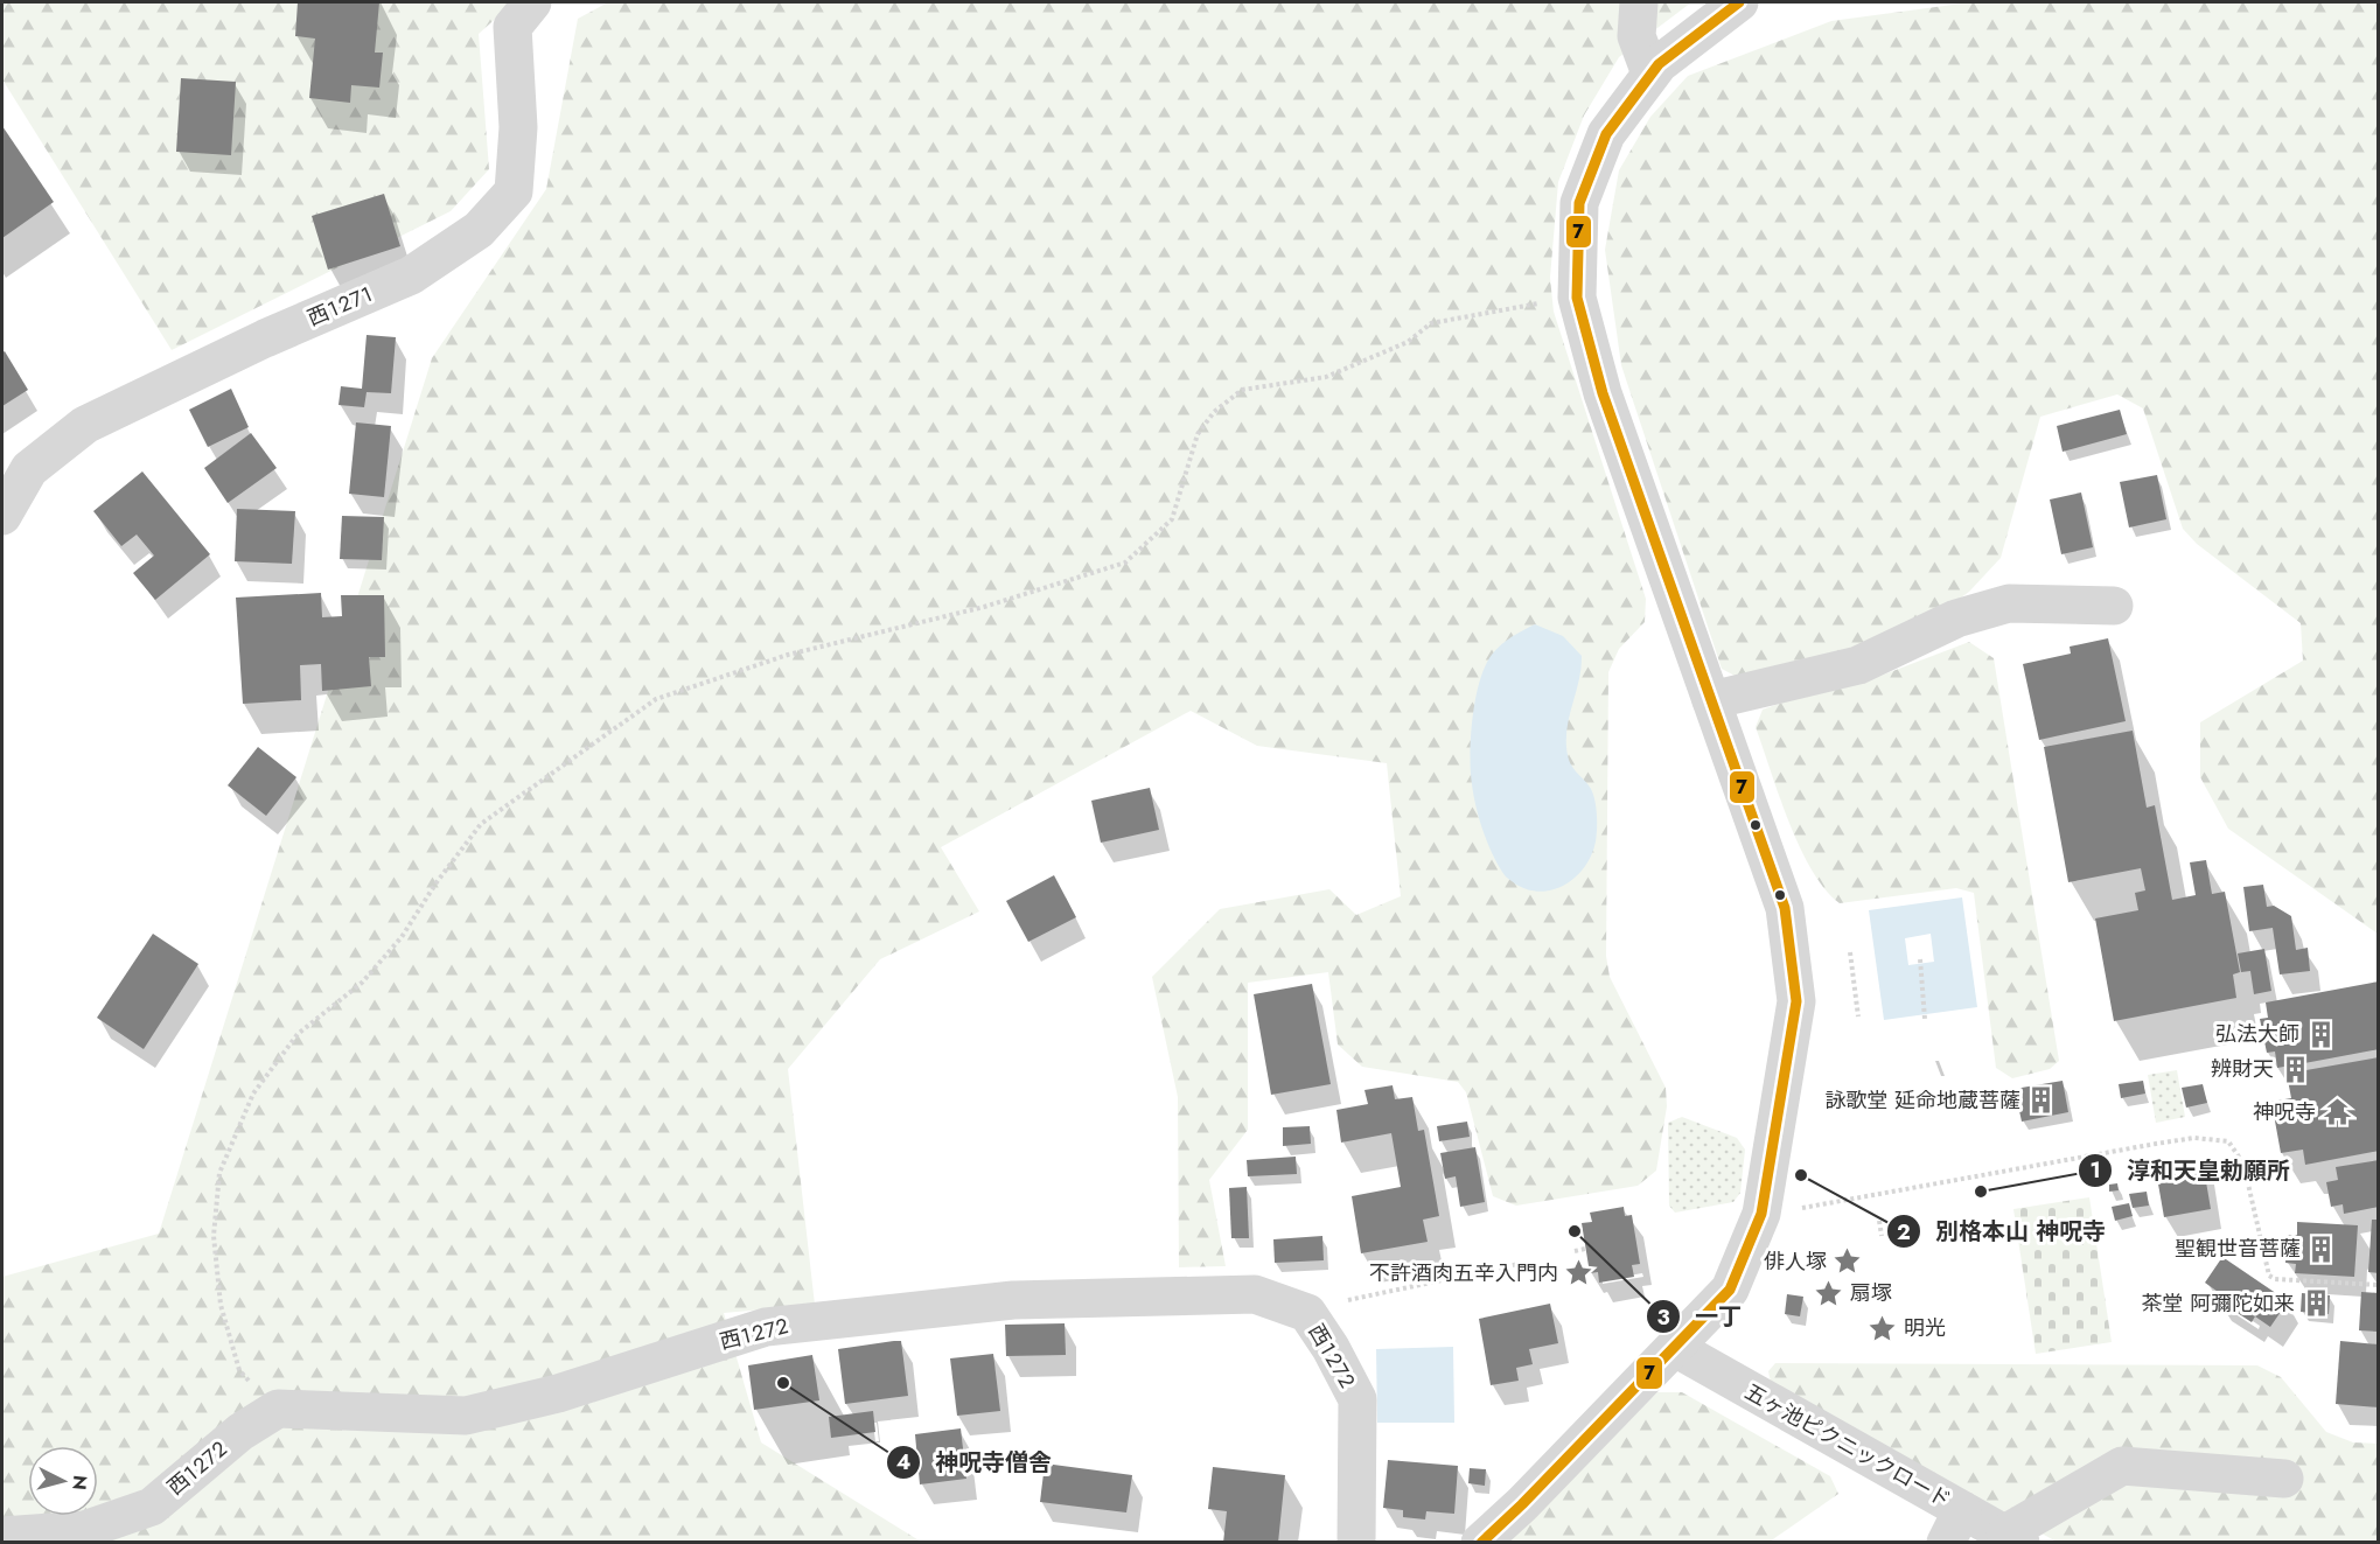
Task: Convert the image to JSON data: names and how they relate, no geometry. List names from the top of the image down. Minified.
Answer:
{"streets":{"street":["西１２７１","西１２７２","五ヶ池ピクニックロード"]},"places":{"building":["弘法大師","辨財天","詠歌堂 延命地蔵菩薩","聖観世音菩薩","茶堂 阿彌陀如来"],"temple":["神呪寺"],"other":["別格本山 神呪寺","淳和天皇勅願所","一丁","神呪寺僧舎"],"place":["俳人塚","不許酒肉五辛入門内","扇塚","明光"]},"lines":["transit line 7"],"north":"right"}
